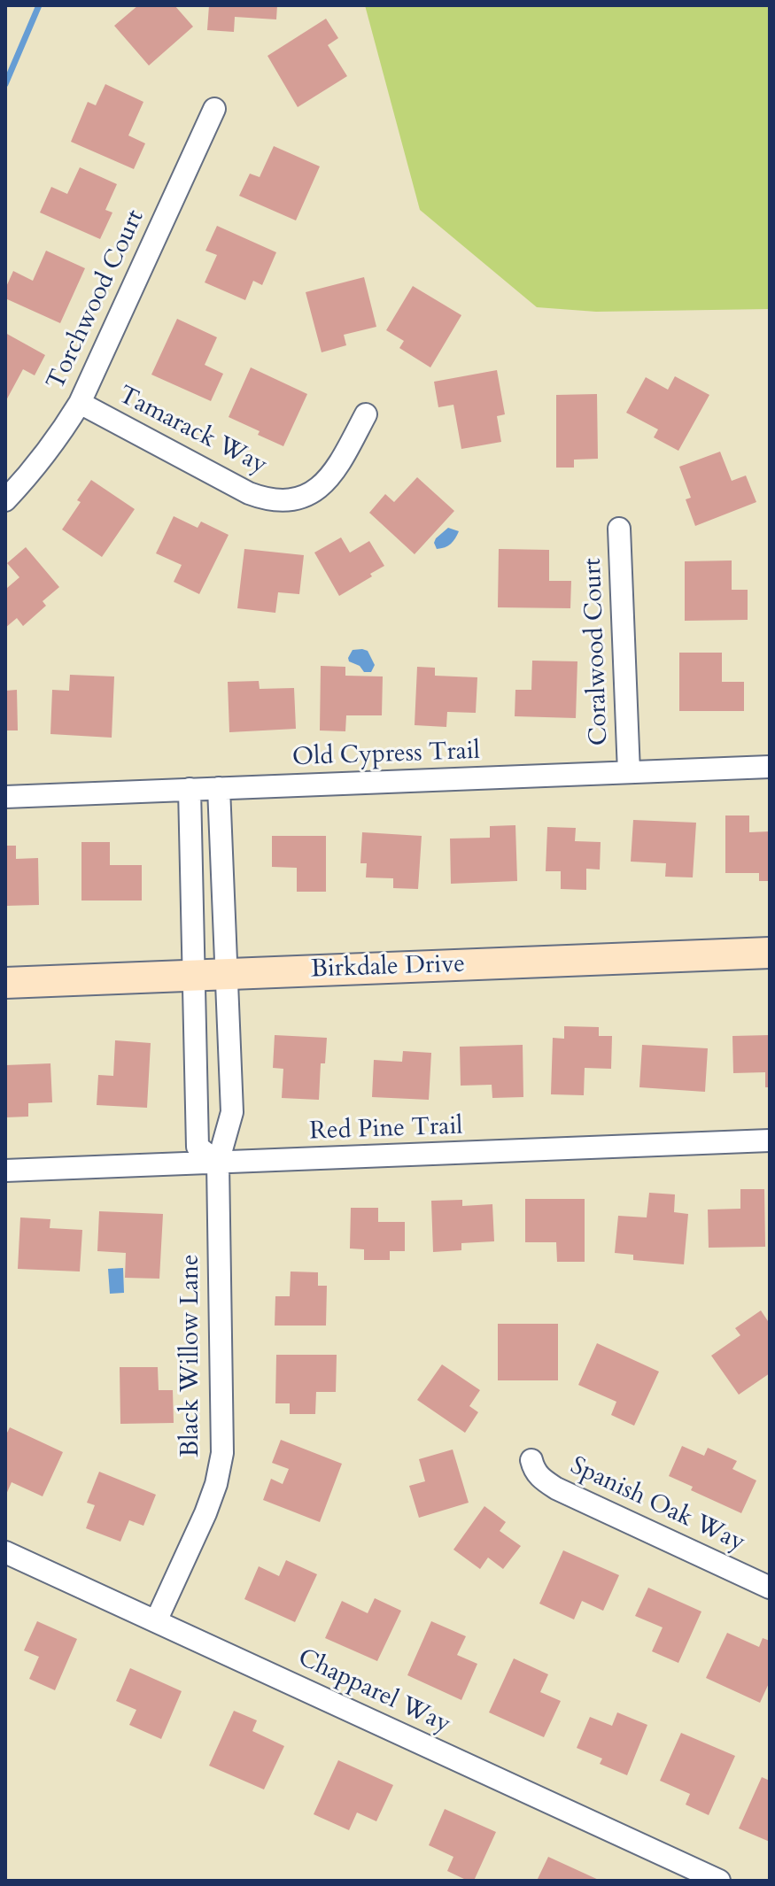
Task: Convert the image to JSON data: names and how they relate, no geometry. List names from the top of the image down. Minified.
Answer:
{"streets":{"street":["Torchwood Court","Tamarack Way","Coralwood Court","Old Cypress Trail","Birkdale Drive","Red Pine Trail","Black Willow Lane","Spanish Oak Way","Chapparel Way"]},"crossings":[["Torchwood Court","Tamarack Way"],["Coralwood Court","Old Cypress Trail"],["Old Cypress Trail","Black Willow Lane"],["Birkdale Drive","Black Willow Lane"],["Red Pine Trail","Black Willow Lane"],["Black Willow Lane","Chapparel Way"]]}
